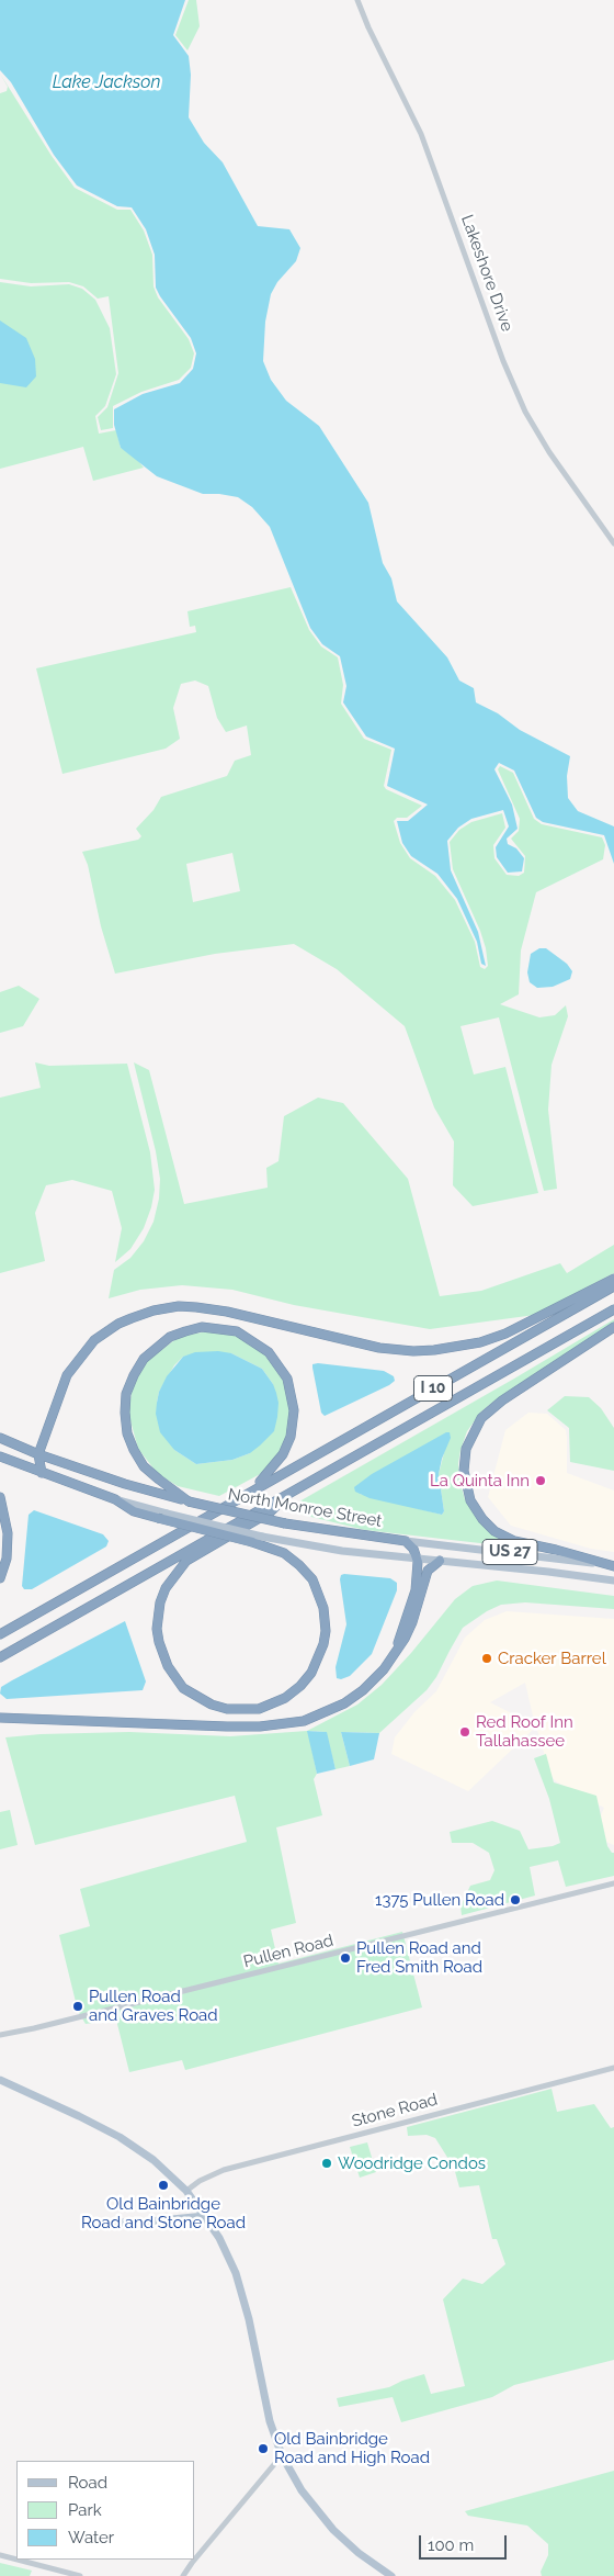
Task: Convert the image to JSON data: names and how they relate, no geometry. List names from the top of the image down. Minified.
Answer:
{"streets":{"highway":["I 10","North Monroe Street","US 27"],"street":["Lakeshore Drive","Pullen Road","Stone Road"]},"water":["Lake Jackson"],"places":["La Quinta Inn","Cracker Barrel","Red Roof Inn Tallahassee","1375 Pullen Road","Pullen Road and Fred Smith Road","Pullen Road and Graves Road","Woodridge Condos","Old Bainbridge Road and Stone Road","Old Bainbridge Road and High Road"],"legend":["Road","Park","Water"],"scale_bar":"100 m"}
